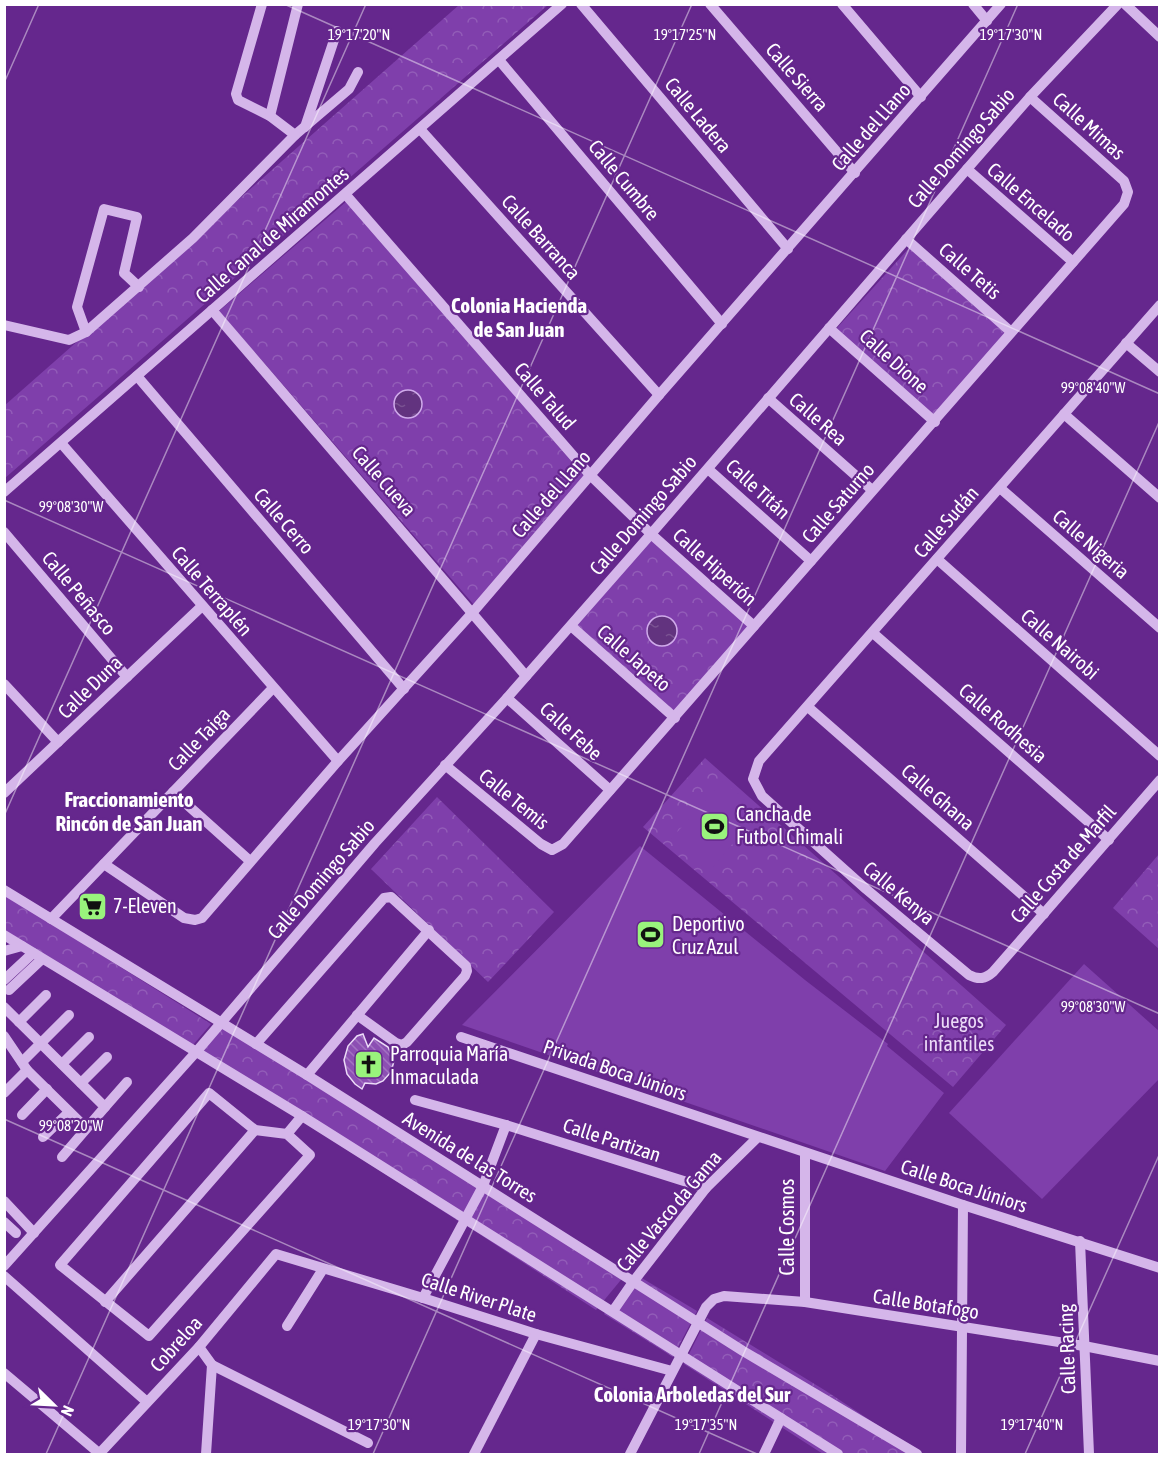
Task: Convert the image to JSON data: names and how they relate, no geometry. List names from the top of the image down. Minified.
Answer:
{"streets":{"street":["Calle Sierra","Calle Ladera","Calle Mimas","Calle del Llano","Calle Domingo Sabio","Calle Cumbre","Calle Encelado","Calle Canal de Miramontes","Calle Barranca","Calle Tetis","Calle Dione","Calle Talud","Calle Rea","Calle Cueva","Calle Titán","Calle Saturno","Calle Cerro","Calle Sudán","Calle Nigeria","Calle Hiperión","Calle Terraplén","Calle Peñasco","Calle Nairobi","Calle Japeto","Calle Duna","Calle Rodhesia","Calle Febe","Calle Taiga","Calle Ghana","Calle Temis","Calle Costa de Marfil","Calle Kenya","Privada Boca Júniors","Calle Partizan","Avenida de las Torres","Calle Boca Júniors","Calle Vasco da Gama","Calle Cosmos","Calle River Plate","Calle Botafogo","Cobreloa","Calle Racing"]},"crossings":[["Calle Sierra","Calle del Llano"],["Calle Ladera","Calle del Llano"],["Calle Mimas","Calle Domingo Sabio"],["Calle Mimas","Calle Saturno"],["Calle del Llano","Calle Cumbre"],["Calle del Llano","Calle Barranca"],["Calle del Llano","Calle Talud"],["Calle del Llano","Calle Cueva"],["Calle del Llano","Calle Cerro"],["Calle del Llano","Calle Terraplén"],["Calle del Llano","Calle Taiga"],["Calle Domingo Sabio","Calle Encelado"],["Calle Domingo Sabio","Calle Tetis"],["Calle Domingo Sabio","Calle Dione"],["Calle Domingo Sabio","Calle Talud"],["Calle Domingo Sabio","Calle Rea"],["Calle Domingo Sabio","Calle Cueva"],["Calle Domingo Sabio","Calle Titán"],["Calle Domingo Sabio","Calle Hiperión"],["Calle Domingo Sabio","Calle Japeto"],["Calle Domingo Sabio","Calle Febe"],["Calle Domingo Sabio","Calle Temis"],["Calle Domingo Sabio","Avenida de las Torres"],["Calle Cumbre","Calle Canal de Miramontes"],["Calle Encelado","Calle Saturno"],["Calle Canal de Miramontes","Calle Barranca"],["Calle Canal de Miramontes","Calle Talud"],["Calle Canal de Miramontes","Calle Cueva"],["Calle Canal de Miramontes","Calle Cerro"],["Calle Canal de Miramontes","Calle Terraplén"],["Calle Tetis","Calle Saturno"],["Calle Dione","Calle Saturno"],["Calle Talud","Calle Hiperión"],["Calle Rea","Calle Saturno"],["Calle Titán","Calle Saturno"],["Calle Saturno","Calle Hiperión"],["Calle Saturno","Calle Japeto"],["Calle Saturno","Calle Febe"],["Calle Saturno","Calle Temis"],["Calle Sudán","Calle Nigeria"],["Calle Sudán","Calle Nairobi"],["Calle Sudán","Calle Rodhesia"],["Calle Sudán","Calle Ghana"],["Calle Sudán","Calle Kenya"],["Calle Terraplén","Calle Duna"],["Calle Terraplén","Calle Taiga"],["Calle Peñasco","Calle Duna"],["Calle Rodhesia","Calle Costa de Marfil"],["Calle Taiga","Avenida de las Torres"],["Calle Ghana","Calle Costa de Marfil"],["Calle Costa de Marfil","Calle Kenya"],["Privada Boca Júniors","Calle Boca Júniors"],["Privada Boca Júniors","Calle Vasco da Gama"],["Calle Partizan","Calle Vasco da Gama"],["Avenida de las Torres","Calle Vasco da Gama"],["Avenida de las Torres","Calle Botafogo"],["Calle Boca Júniors","Calle Vasco da Gama"],["Calle Boca Júniors","Calle Cosmos"],["Calle Boca Júniors","Calle Racing"],["Calle Cosmos","Calle Botafogo"],["Calle River Plate","Calle Botafogo"],["Calle River Plate","Cobreloa"],["Calle Botafogo","Calle Racing"]],"districts":["Colonia Hacienda de San Juan","Fraccionamiento Rincón de San Juan","Colonia Arboledas del Sur"],"parks":["Juegos infantiles"],"places":{"sports":["Cancha de Futbol Chimali","Deportivo Cruz Azul"],"supermarket":["7-Eleven"],"church":["Parroquia María Inmaculada"]},"north":"bottom right","coordinates":["19°17'25\"N","19°17'30\"N","19°17'20\"N","99°08'40\"W","99°08'30\"W","99°08'20\"W","19°17'35\"N","19°17'40\"N"]}
